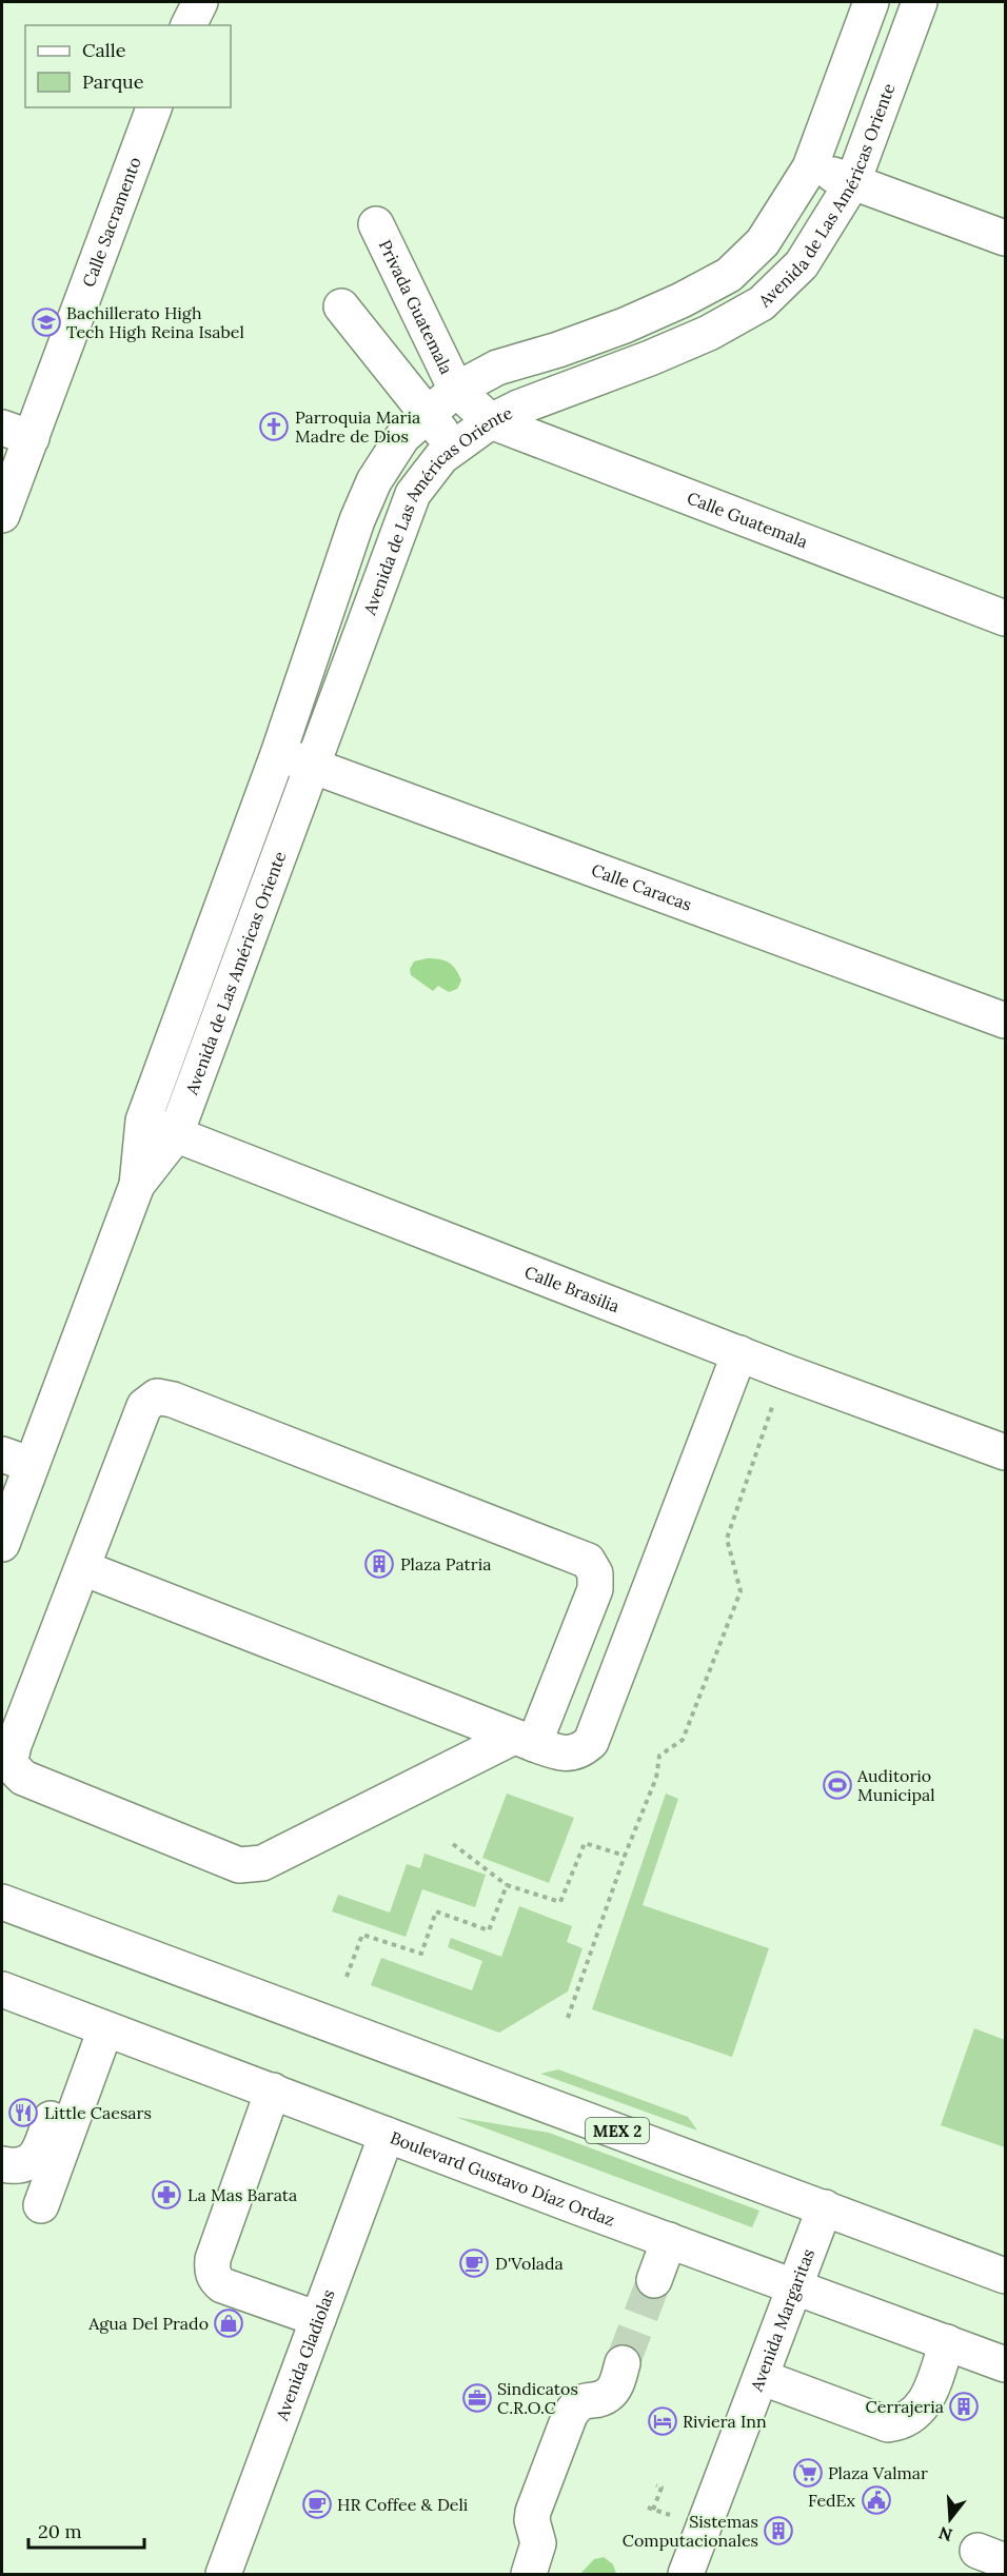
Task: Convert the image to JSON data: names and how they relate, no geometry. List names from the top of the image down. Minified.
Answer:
{"streets":{"street":["Avenida de Las Américas Oriente","Calle Sacramento","Privada Guatemala","Calle Guatemala","Calle Caracas","Calle Brasilia","MEX 2","Boulevard Gustavo Díaz Ordaz","Avenida Margaritas","Avenida Gladiolas"]},"crossings":[["Avenida de Las Américas Oriente","Privada Guatemala"],["Avenida de Las Américas Oriente","Calle Guatemala"],["Avenida de Las Américas Oriente","Calle Caracas"],["Avenida de Las Américas Oriente","Calle Brasilia"],["MEX 2","Avenida Margaritas"],["Boulevard Gustavo Díaz Ordaz","Avenida Margaritas"],["Boulevard Gustavo Díaz Ordaz","Avenida Gladiolas"]],"places":{"school or university":["Bachillerato High Tech High Reina Isabel"],"church":["Parroquia Maria Madre de Dios"],"building":["Plaza Patria","Cerrajeria","Sistemas Computacionales"],"sports":["Auditorio Municipal"],"restaurant":["Little Caesars"],"pharmacy":["La Mas Barata"],"cafe":["D'Volada","HR Coffee & Deli"],"shop":["Agua Del Prado"],"office":["Sindicatos C.R.O.C"],"hotel":["Riviera Inn"],"supermarket":["Plaza Valmar"],"public building":["FedEx"]},"legend":["Calle","Parque"],"scale_bar":"20 m","north":"bottom"}
